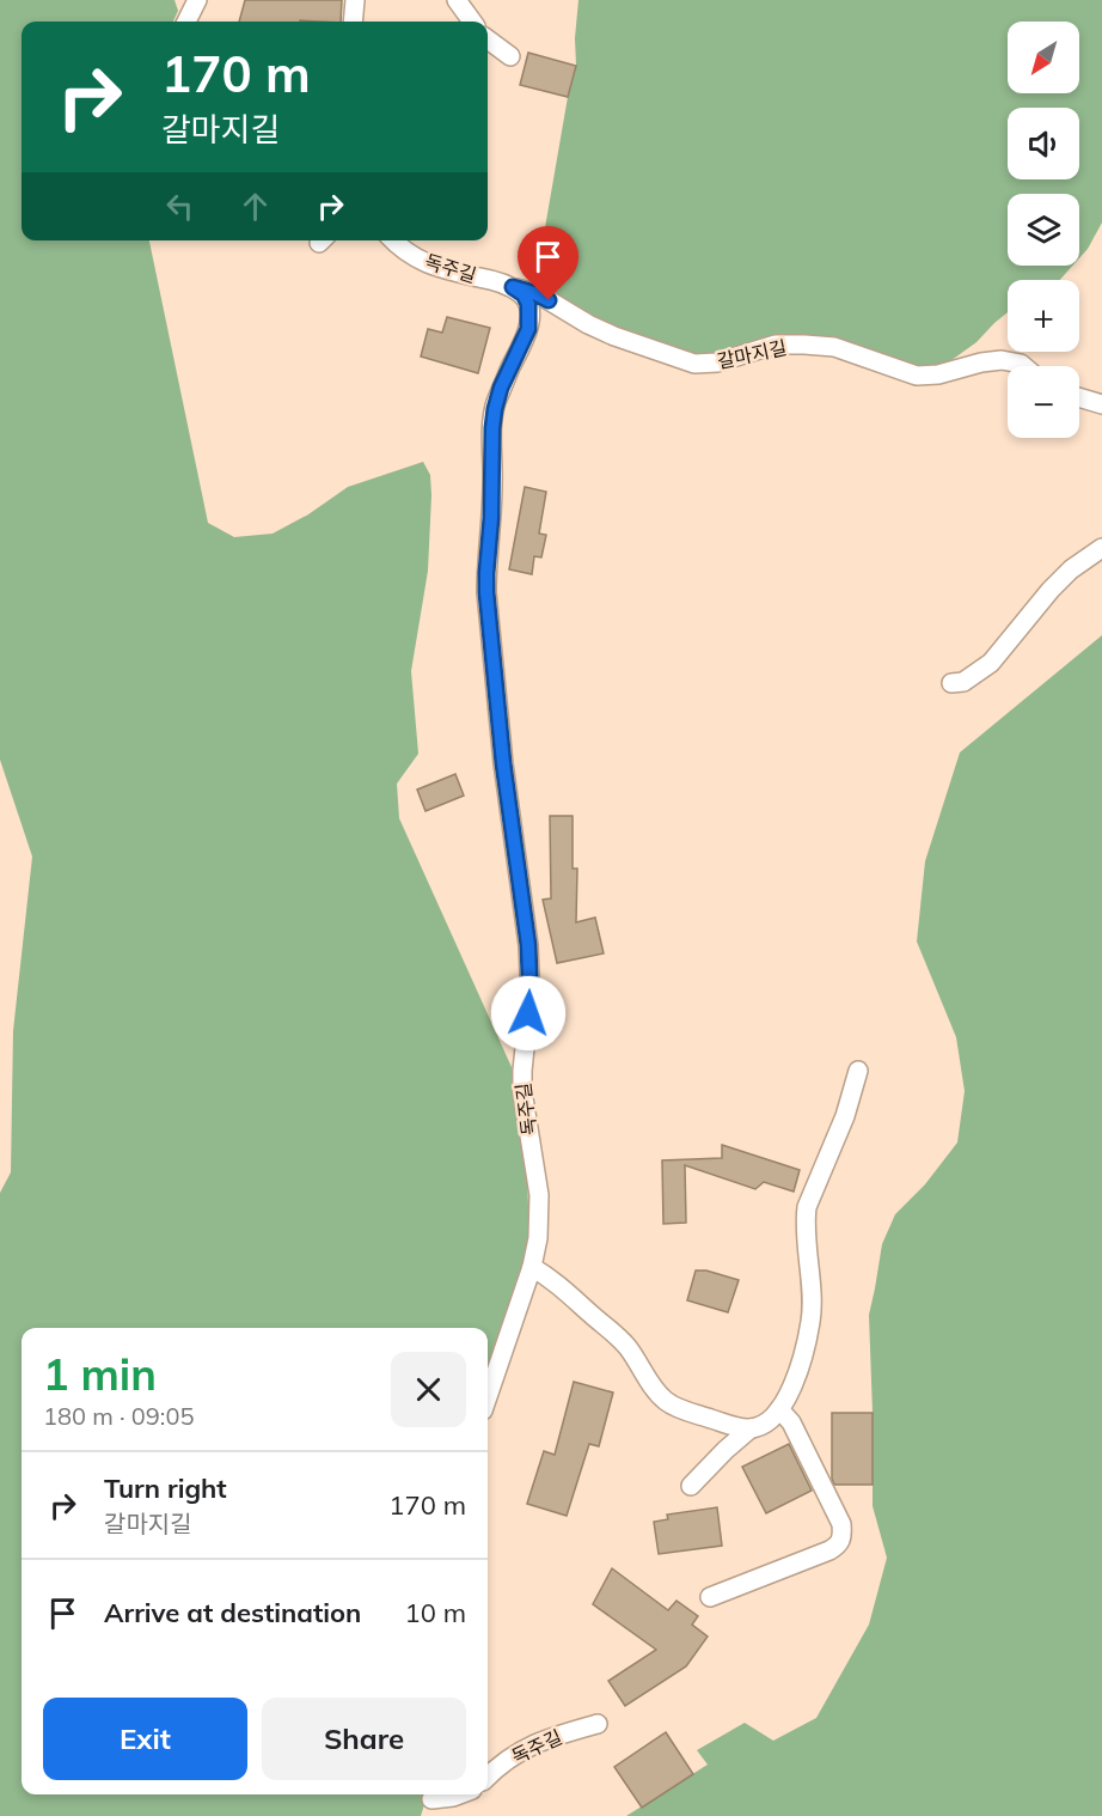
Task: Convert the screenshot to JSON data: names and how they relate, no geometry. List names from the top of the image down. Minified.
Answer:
{"streets":{"lane":["독주길","갈마지길"]},"crossings":[["독주길","갈마지길"]],"north":"bottom left","page":{"map_buttons":["+","−"],"turn":["170 m","갈마지길"],"heading":["1 min","180 m · 09:05"],"list":[{"name":"Turn right","note":"갈마지길","value":"170 m"},{"name":"Arrive at destination","value":"10 m"}],"buttons":["Exit","Share"]}}
